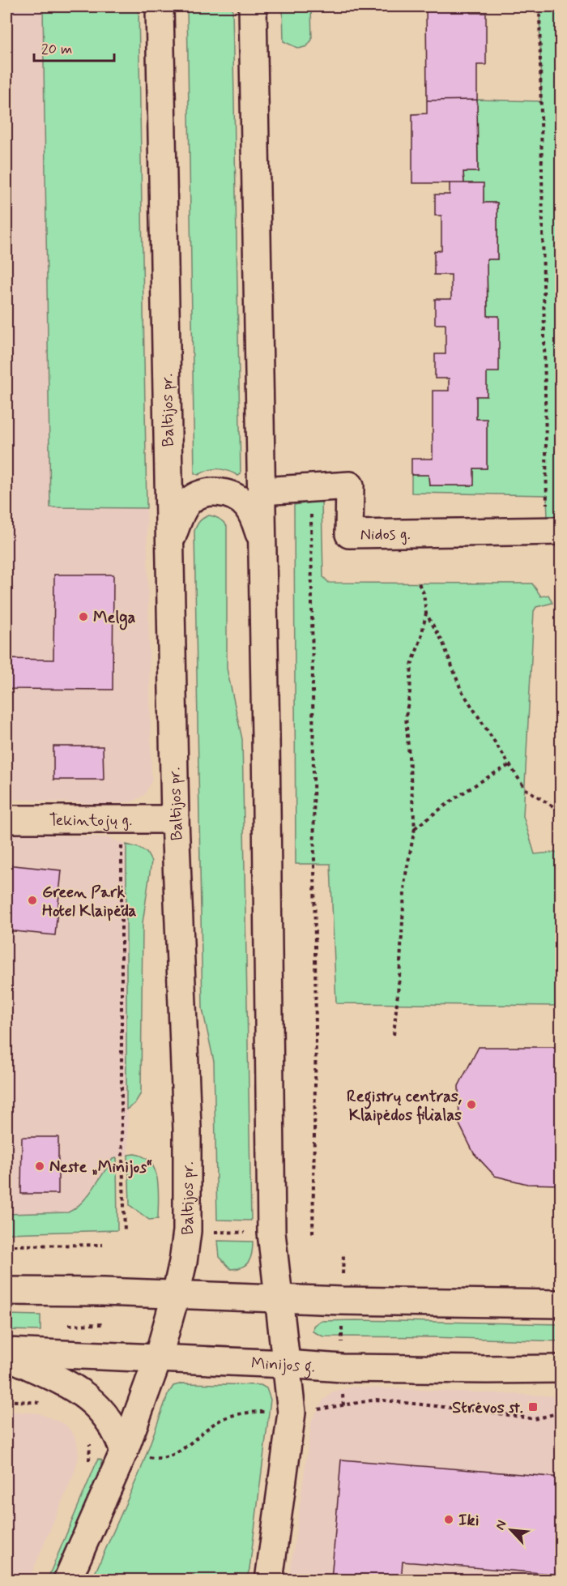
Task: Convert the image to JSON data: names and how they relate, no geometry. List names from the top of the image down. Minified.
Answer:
{"streets":{"main road":["Baltijos pr.","Nidos g.","Tekintojų g.","Minijos g."]},"crossings":[["Baltijos pr.","Tekintojų g."],["Baltijos pr.","Minijos g."]],"places":{"other":["Melga","Green Park Hotel Klaipėda","Registrų centras, Klaipėdos filialas","Neste „Minijos“","Iki"],"transit":["Strėvos st."]},"scale_bar":"20 m","north":"top left"}
